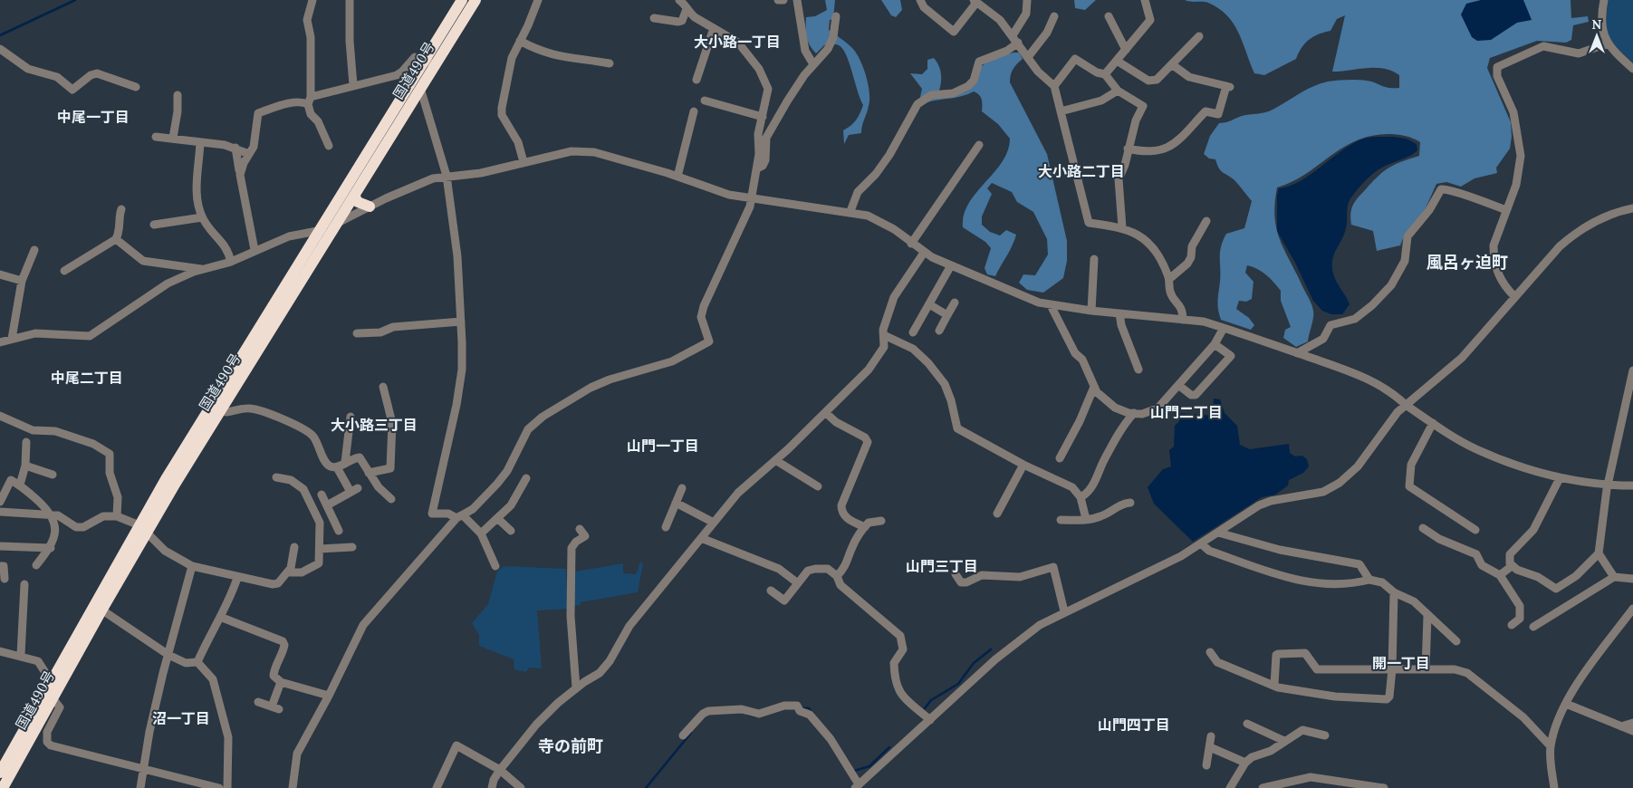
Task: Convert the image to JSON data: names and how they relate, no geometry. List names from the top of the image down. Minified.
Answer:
{"streets":{"highway":["国道490号"]},"districts":["大小路一丁目","中尾一丁目","大小路二丁目","風呂ヶ迫町","中尾二丁目","山門二丁目","大小路三丁目","山門一丁目","山門三丁目","開一丁目","沼一丁目","山門四丁目","寺の前町"],"north":"top"}
